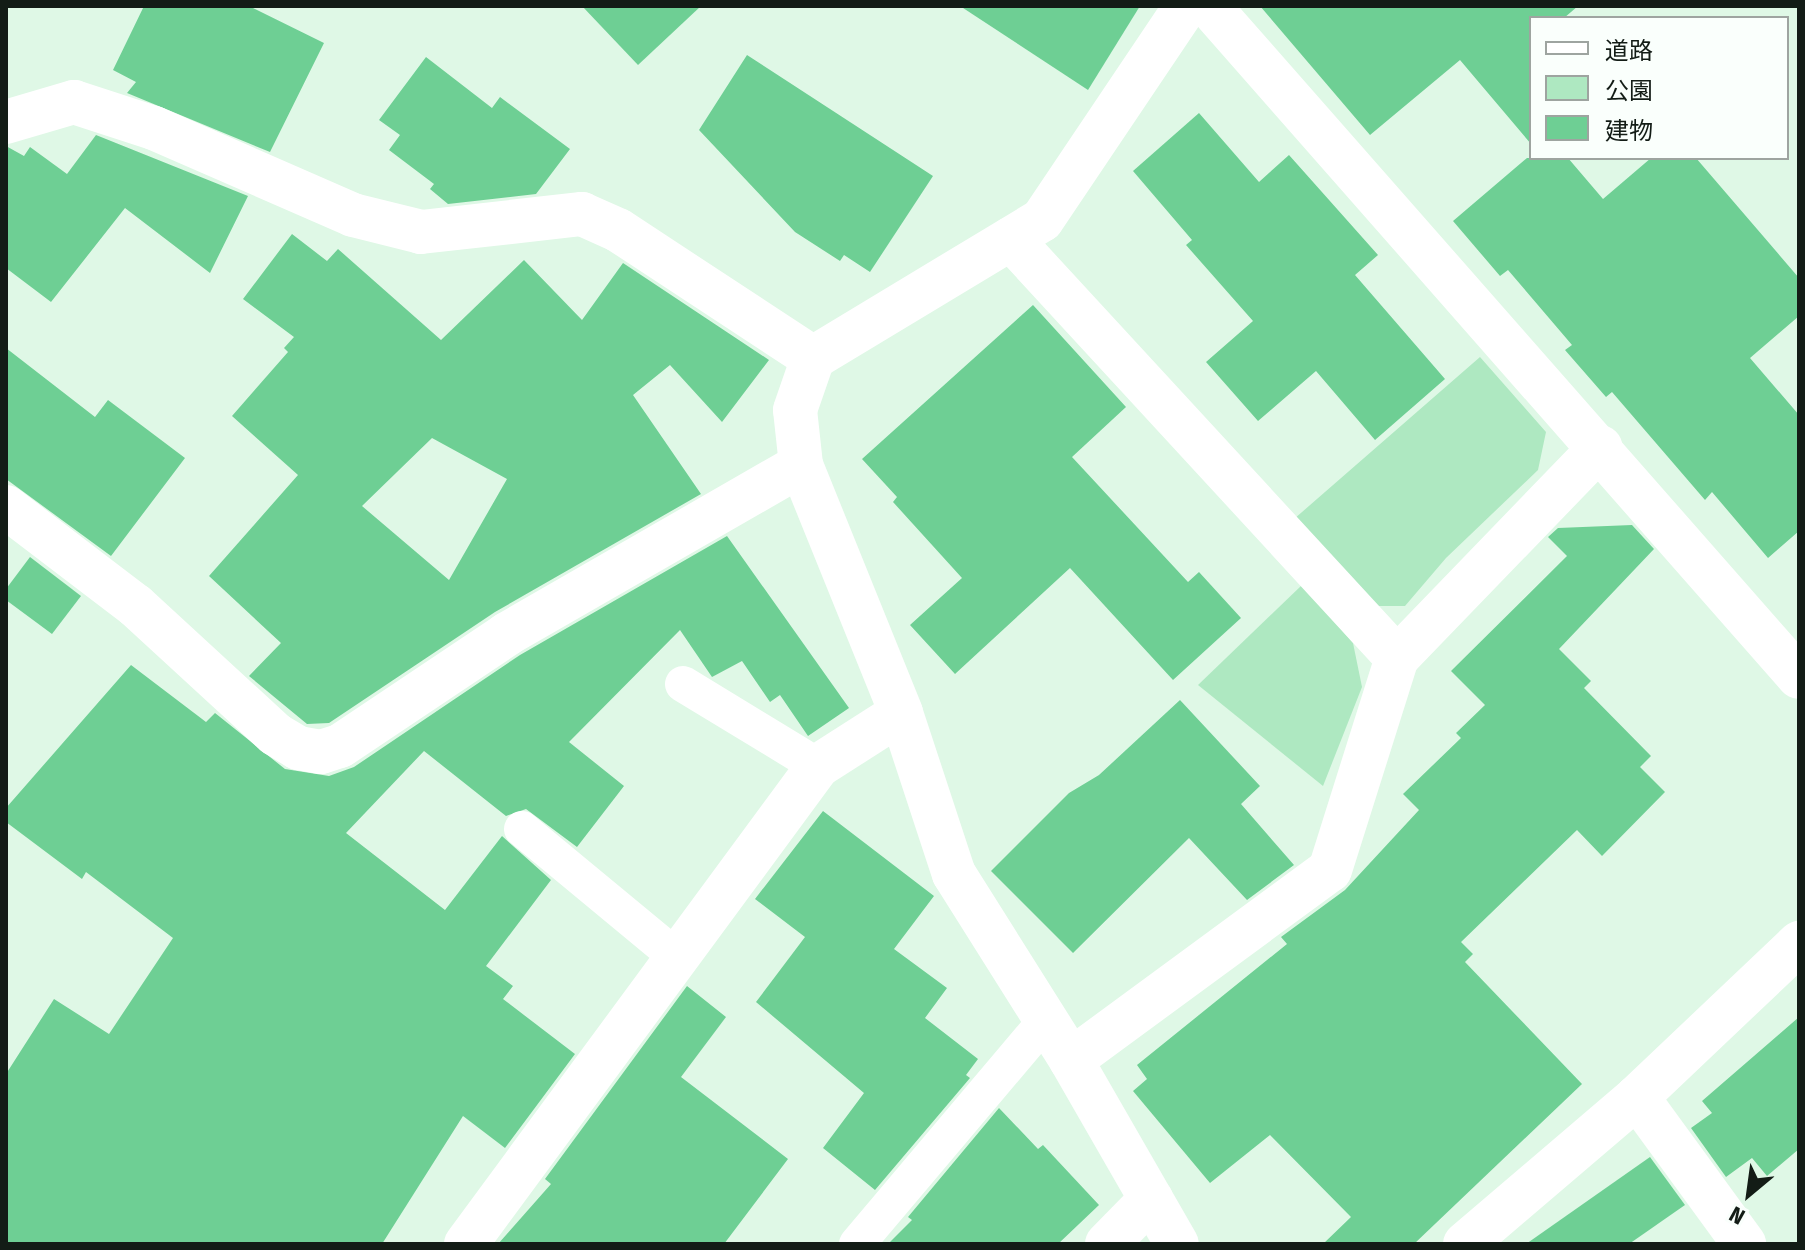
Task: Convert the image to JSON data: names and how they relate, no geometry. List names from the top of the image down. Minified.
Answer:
{"legend":["道路","公園","建物"],"north":"bottom left"}
